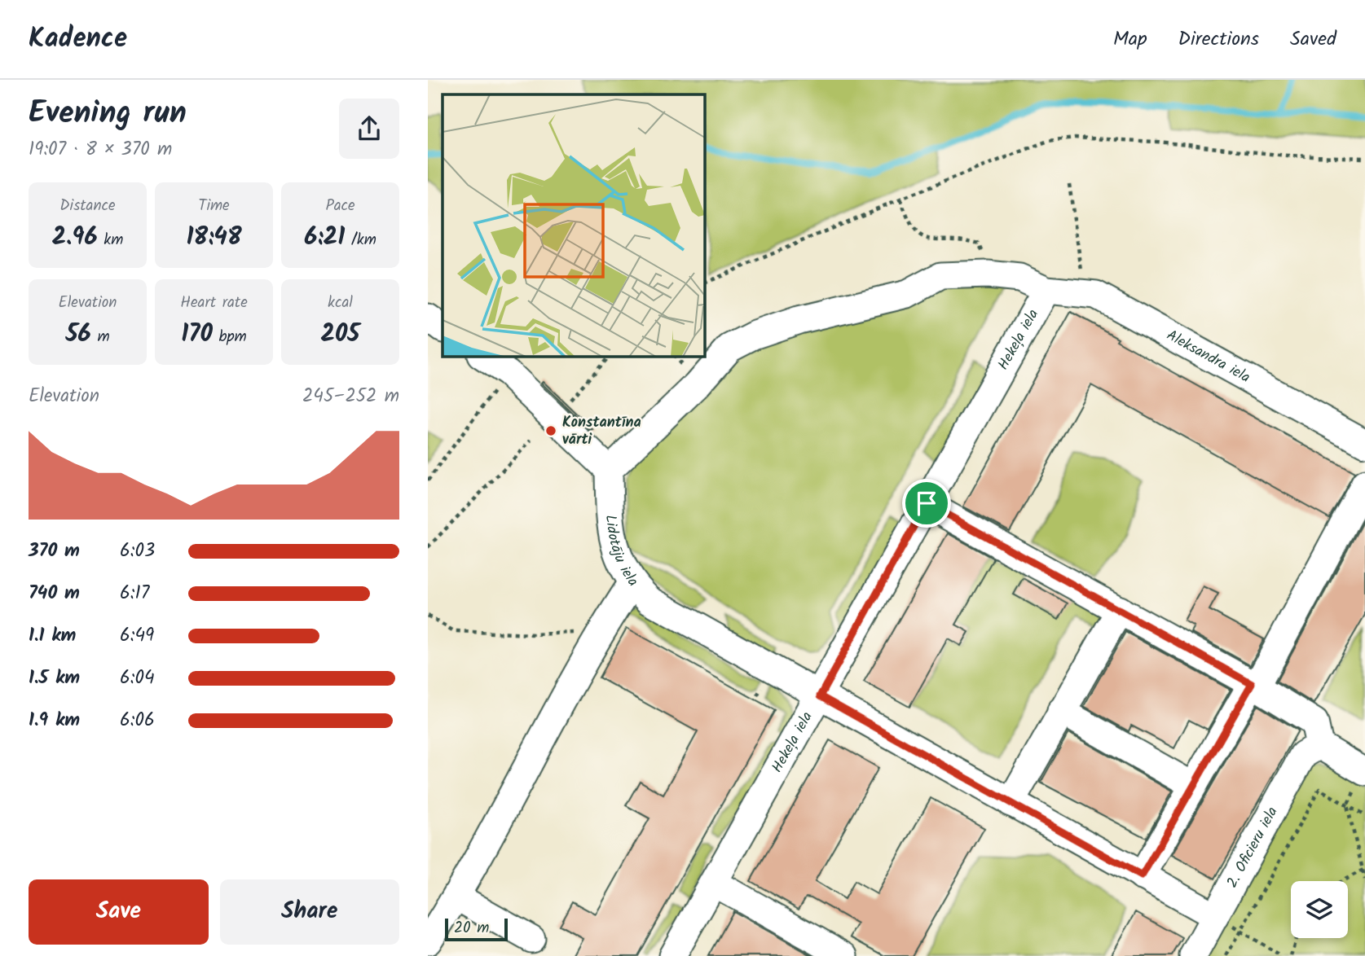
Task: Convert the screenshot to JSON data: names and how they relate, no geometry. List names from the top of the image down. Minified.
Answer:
{"streets":{"street":["Hekeļa iela","Aleksandra iela","Lidotāju iela","2. Oficieru iela"]},"crossings":[["Hekeļa iela","Aleksandra iela"],["Hekeļa iela","Lidotāju iela"],["Lidotāju iela","2. Oficieru iela"]],"places":["Konstantīna vārti"],"scale_bar":"20 m","page":{"header":"Kadence","nav":["Map","Directions","Saved"],"heading":["Evening run","19:07 · 8 × 370 m"],"stats":[["Distance","2.96 km"],["Time","18:48"],["Pace","6:21 /km"],["Elevation","56 m"],["Heart rate","170 bpm"],["kcal","205"]],"chart":["Elevation","245–252 m"],"list":[{"name":"370 m","note":"6:03"},{"name":"740 m","note":"6:17"},{"name":"1.1 km","note":"6:49"},{"name":"1.5 km","note":"6:04"},{"name":"1.9 km","note":"6:06"}],"buttons":["Save","Share"],"scale":"20 m"}}
